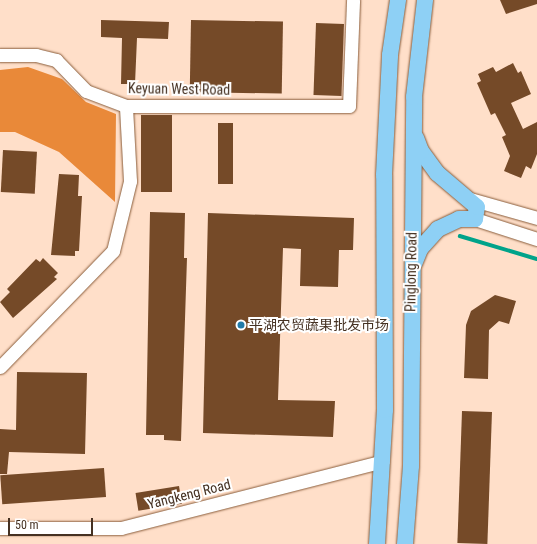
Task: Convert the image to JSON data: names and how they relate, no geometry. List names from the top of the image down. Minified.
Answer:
{"streets":{"main road":["Pinglong Road"],"street":["Keyuan West Road","Yangkeng Road"]},"crossings":[["Pinglong Road","Yangkeng Road"]],"places":["平湖农贸蔬果批发市场"],"scale_bar":"50 m"}
